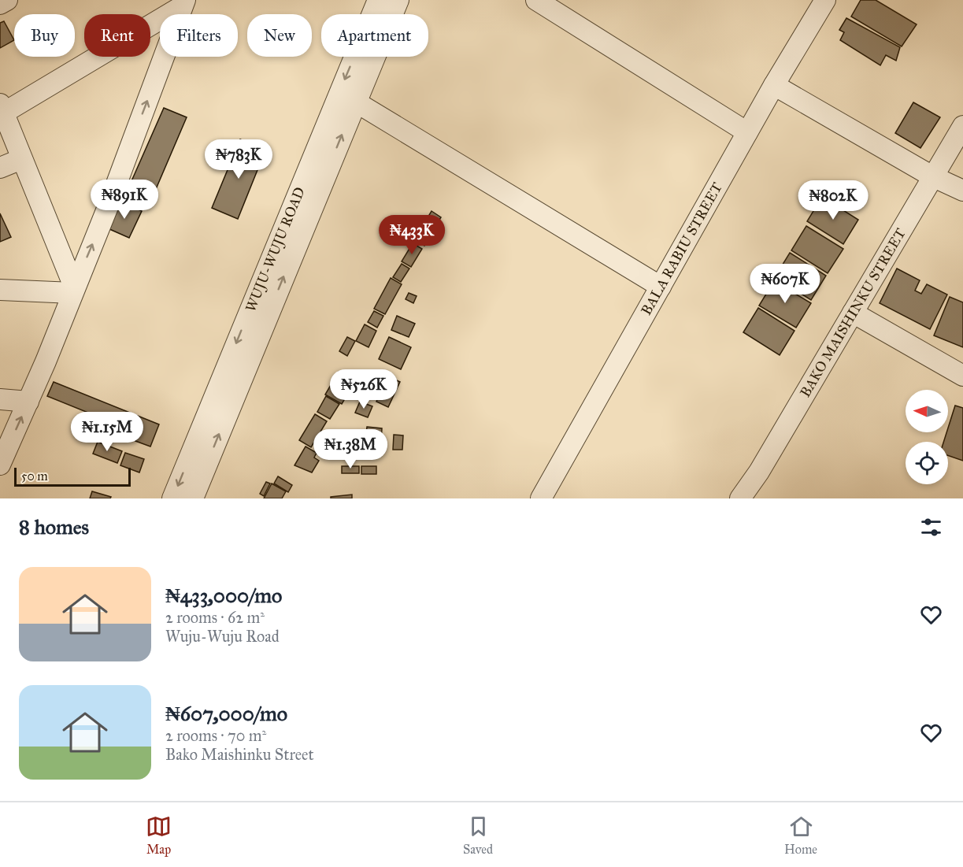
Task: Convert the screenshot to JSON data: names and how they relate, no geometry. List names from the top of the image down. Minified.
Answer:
{"streets":{"street":["WUJU-WUJU ROAD","BALA RABIU STREET","BAKO MAISHINKU STREET"]},"scale_bar":"50 m","north":"left","page":{"chip":["Buy","Rent","Filters","New","Apartment"],"price":["₦783K","₦891K","₦802K","₦433K","₦607K","₦526K","₦1.15M","₦1.38M"],"scale":"50 m","heading":"8 homes","list":[{"name":"₦433,000/mo","note":"2 rooms · 62 m² · Wuju-Wuju Road"},{"name":"₦607,000/mo","note":"2 rooms · 70 m² · Bako Maishinku Street"}],"tabs":["Map","Saved","Home"]}}
